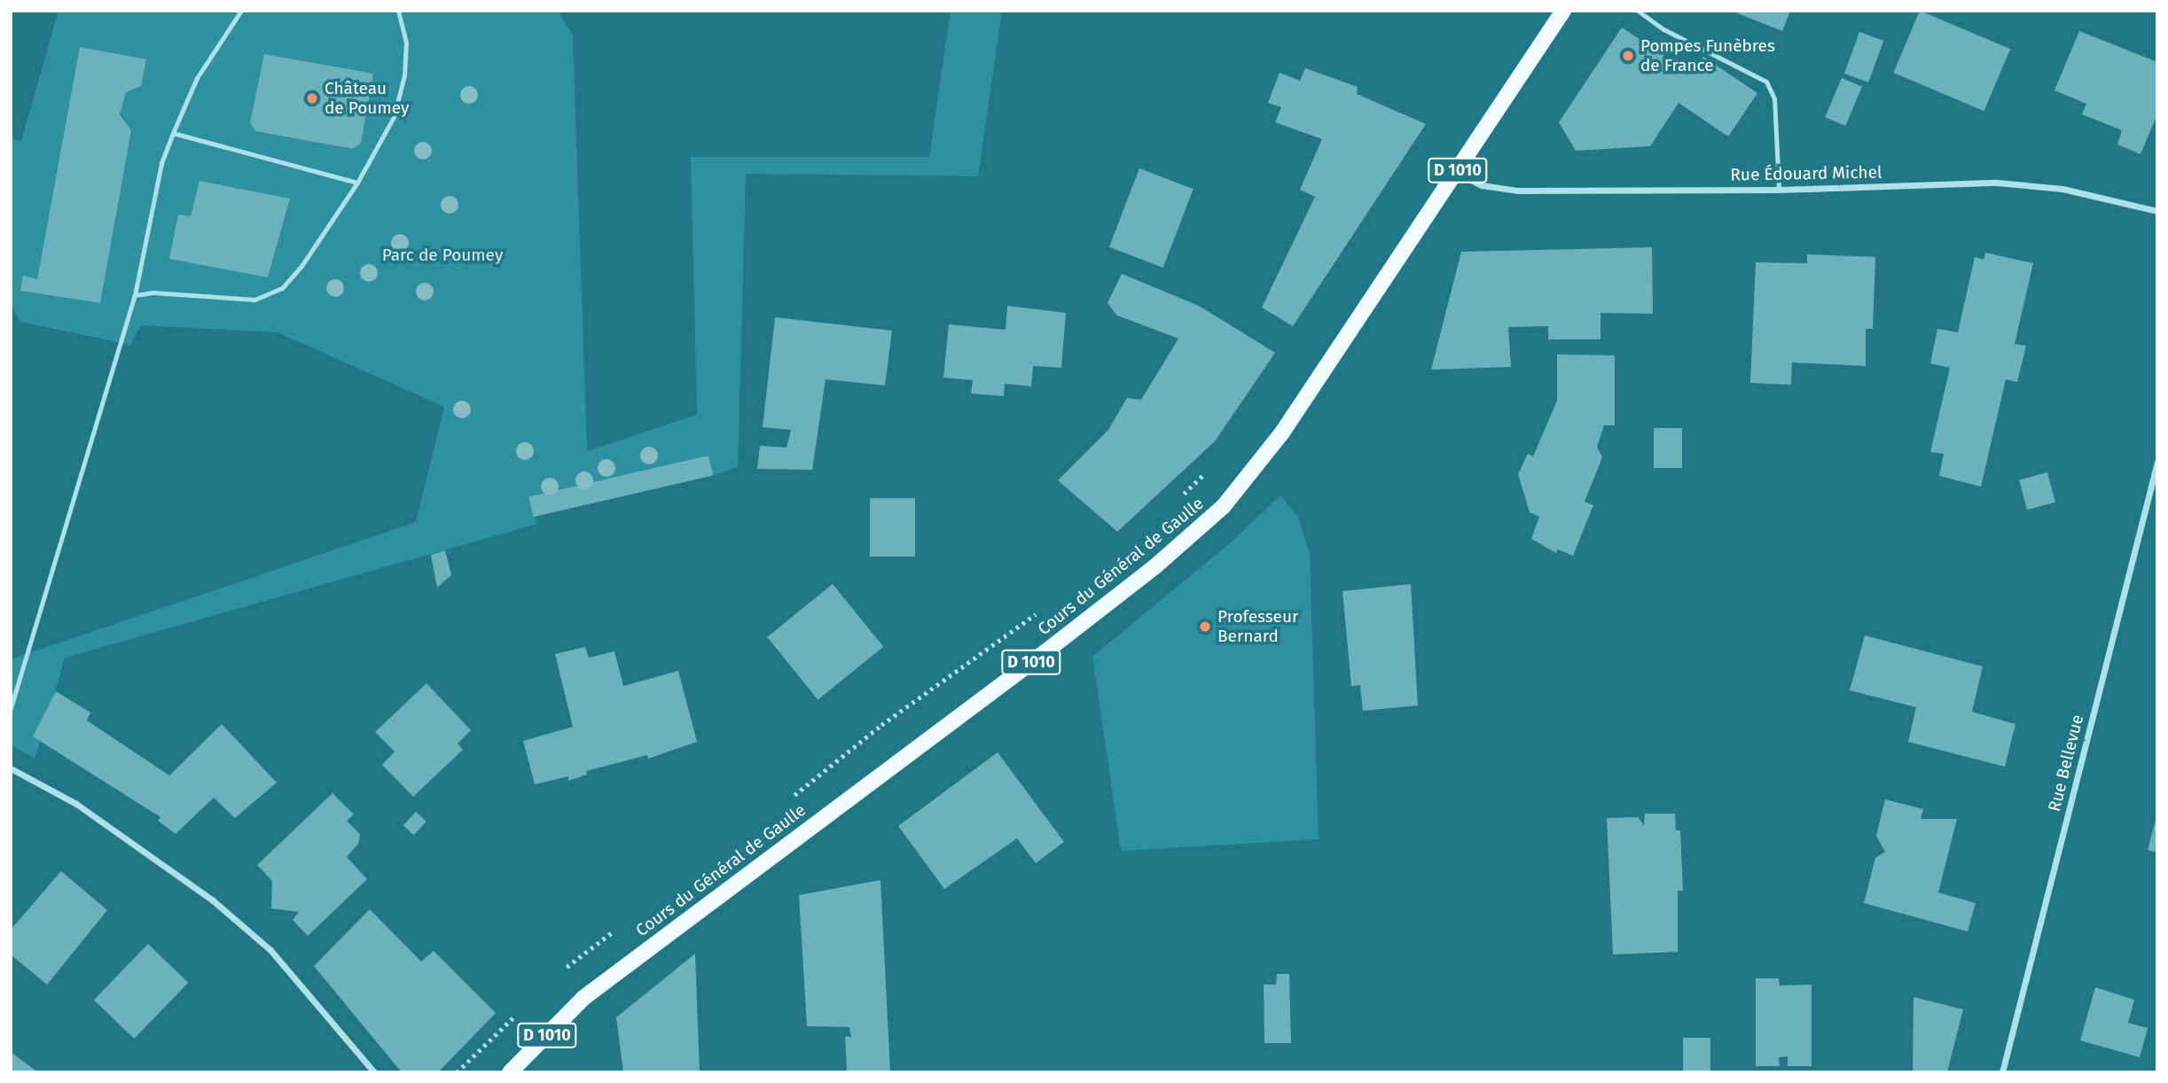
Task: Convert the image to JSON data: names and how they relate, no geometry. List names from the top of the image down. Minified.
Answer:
{"streets":{"main road":["D 1010","Cours du Général de Gaulle"],"street":["Rue Édouard Michel","Rue Bellevue"]},"crossings":[["Rue Édouard Michel","Cours du Général de Gaulle"]],"parks":["Parc de Poumey"],"places":["Pompes Funèbres de France","Château de Poumey","Professeur Bernard"]}
